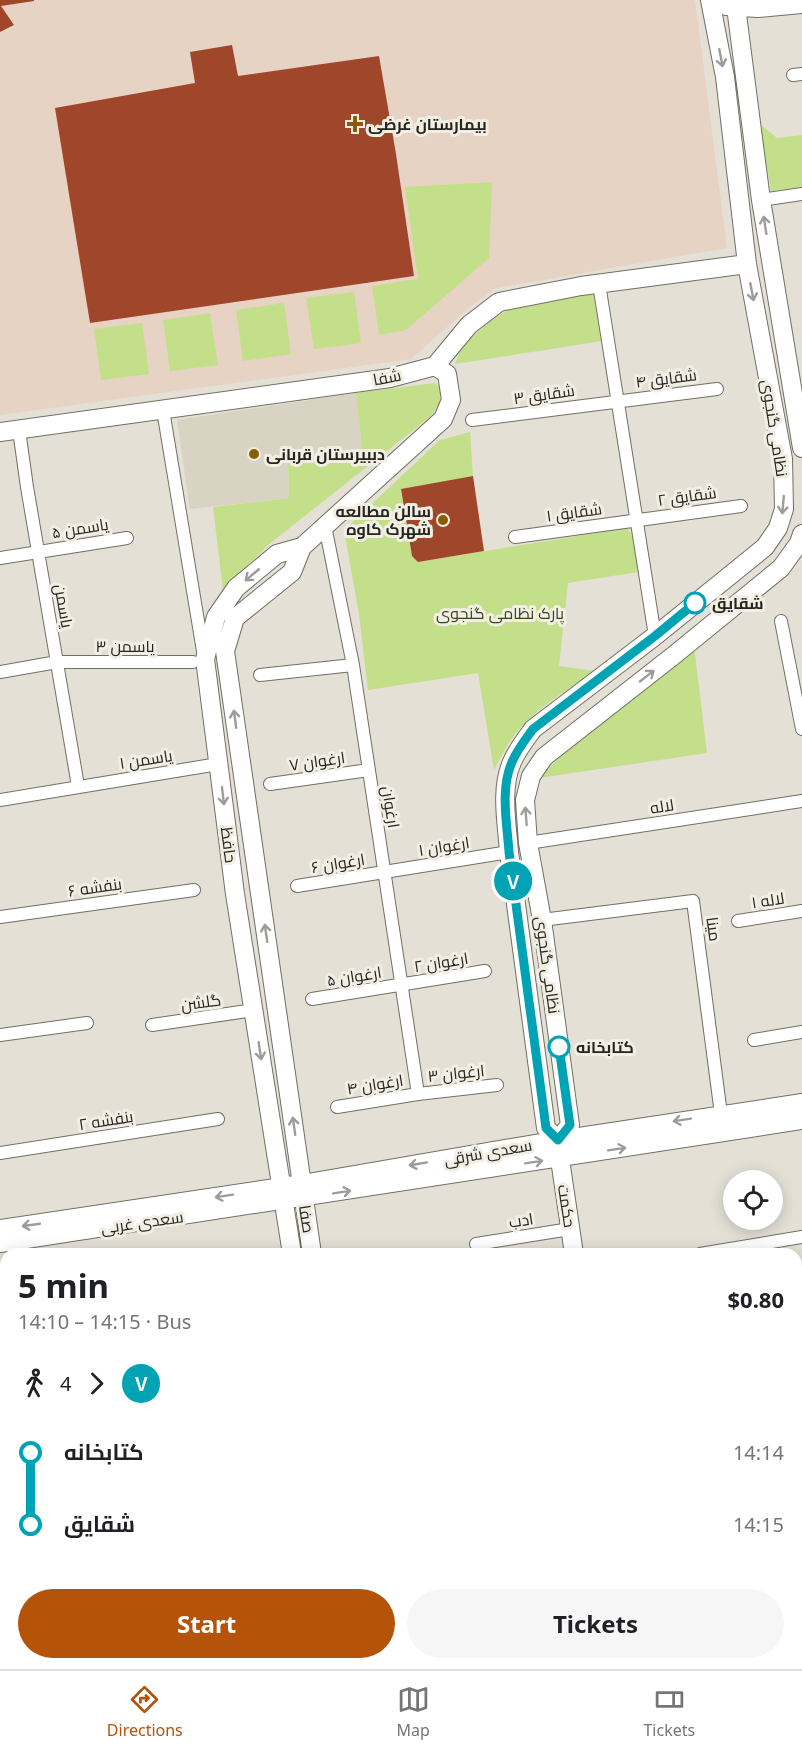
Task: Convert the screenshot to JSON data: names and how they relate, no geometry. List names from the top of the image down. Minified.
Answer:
{"streets":{"street":["شفا","شقایق ۴","شقایق ۳","نظامی گنجوی","شقایق ۲","شقایق ۱","یاسمن ۵","یاسمن","یاسمن ۳","یاسمن ۱","ارغوان ۷","لاله","ارغوان","حافظ","ارغوان ۱","ارغوان ۶","بنفشه ۶","لاله ۱","مینا","ارغوان ۲","ارغوان ۵","گلشن","ارغوان ۳","ارغوان ۴","بنفشه ۲","سعدی شرقی","حکمت","صفا","ادب","سعدی غربی"]},"crossings":[["شفا","یاسمن"],["شفا","حافظ"],["شقایق ۴","شقایق ۳"],["نظامی گنجوی","لاله"],["نظامی گنجوی","ارغوان ۱"],["نظامی گنجوی","مینا"],["نظامی گنجوی","سعدی شرقی"],["نظامی گنجوی","حکمت"],["شقایق ۲","شقایق ۱"],["یاسمن ۵","یاسمن"],["یاسمن","یاسمن ۳"],["یاسمن","یاسمن ۱"],["یاسمن ۳","حافظ"],["یاسمن ۱","حافظ"],["ارغوان ۷","ارغوان"],["ارغوان","حافظ"],["ارغوان","ارغوان ۱"],["ارغوان","ارغوان ۶"],["ارغوان","ارغوان ۲"],["ارغوان","ارغوان ۵"],["ارغوان","ارغوان ۳"],["ارغوان","ارغوان ۴"],["حافظ","گلشن"],["حافظ","سعدی شرقی"],["حافظ","صفا"],["حافظ","سعدی غربی"],["ارغوان ۱","ارغوان ۶"],["مینا","سعدی شرقی"],["ارغوان ۲","ارغوان ۵"],["ارغوان ۳","ارغوان ۴"],["سعدی شرقی","حکمت"],["سعدی شرقی","صفا"],["سعدی شرقی","سعدی غربی"],["حکمت","ادب"],["صفا","سعدی غربی"]],"parks":["پارک نظامی گنجوی"],"places":{"health":["بیمارستان غرضی"],"other":["دببیرستان قربانی","سالن مطالعه شهرک کاوه","شقایق","کتابخانه"]},"lines":["bus line ۷"],"page":{"on_map":"۷","heading":["5 min","14:10 – 14:15 · Bus","$0.80"],"legs":["4","۷"],"list":[{"name":"کتابخانه","value":"14:14"},{"name":"شقایق","value":"14:15"}],"buttons":["Start","Tickets"],"tabs":["Directions","Map","Tickets"]}}
